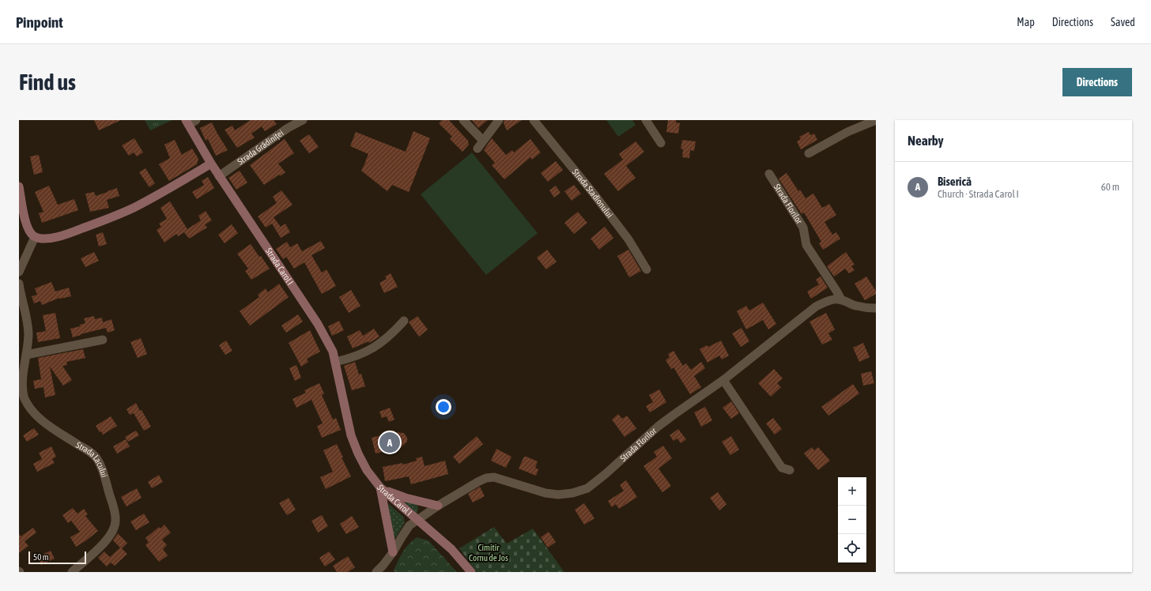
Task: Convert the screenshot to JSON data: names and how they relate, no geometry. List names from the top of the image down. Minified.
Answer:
{"streets":{"main road":["Strada Carol I"],"street":["Strada Grădiniței","Strada Stadionului","Strada Florilor","Strada Lacului"]},"crossings":[["Strada Grădiniței","Strada Carol I"],["Strada Florilor","Strada Carol I"]],"parks":["Cimitir Cornu de Jos"],"scale_bar":"50 m","page":{"header":"Pinpoint","nav":["Map","Directions","Saved"],"buttons":"Directions","title":"Find us","heading":"Nearby","list":[{"mark":"A","name":"Biserică","note":"Church · Strada Carol I","value":"60 m"}],"pins":"A","map_buttons":["+","−"],"scale":"50 m"}}
